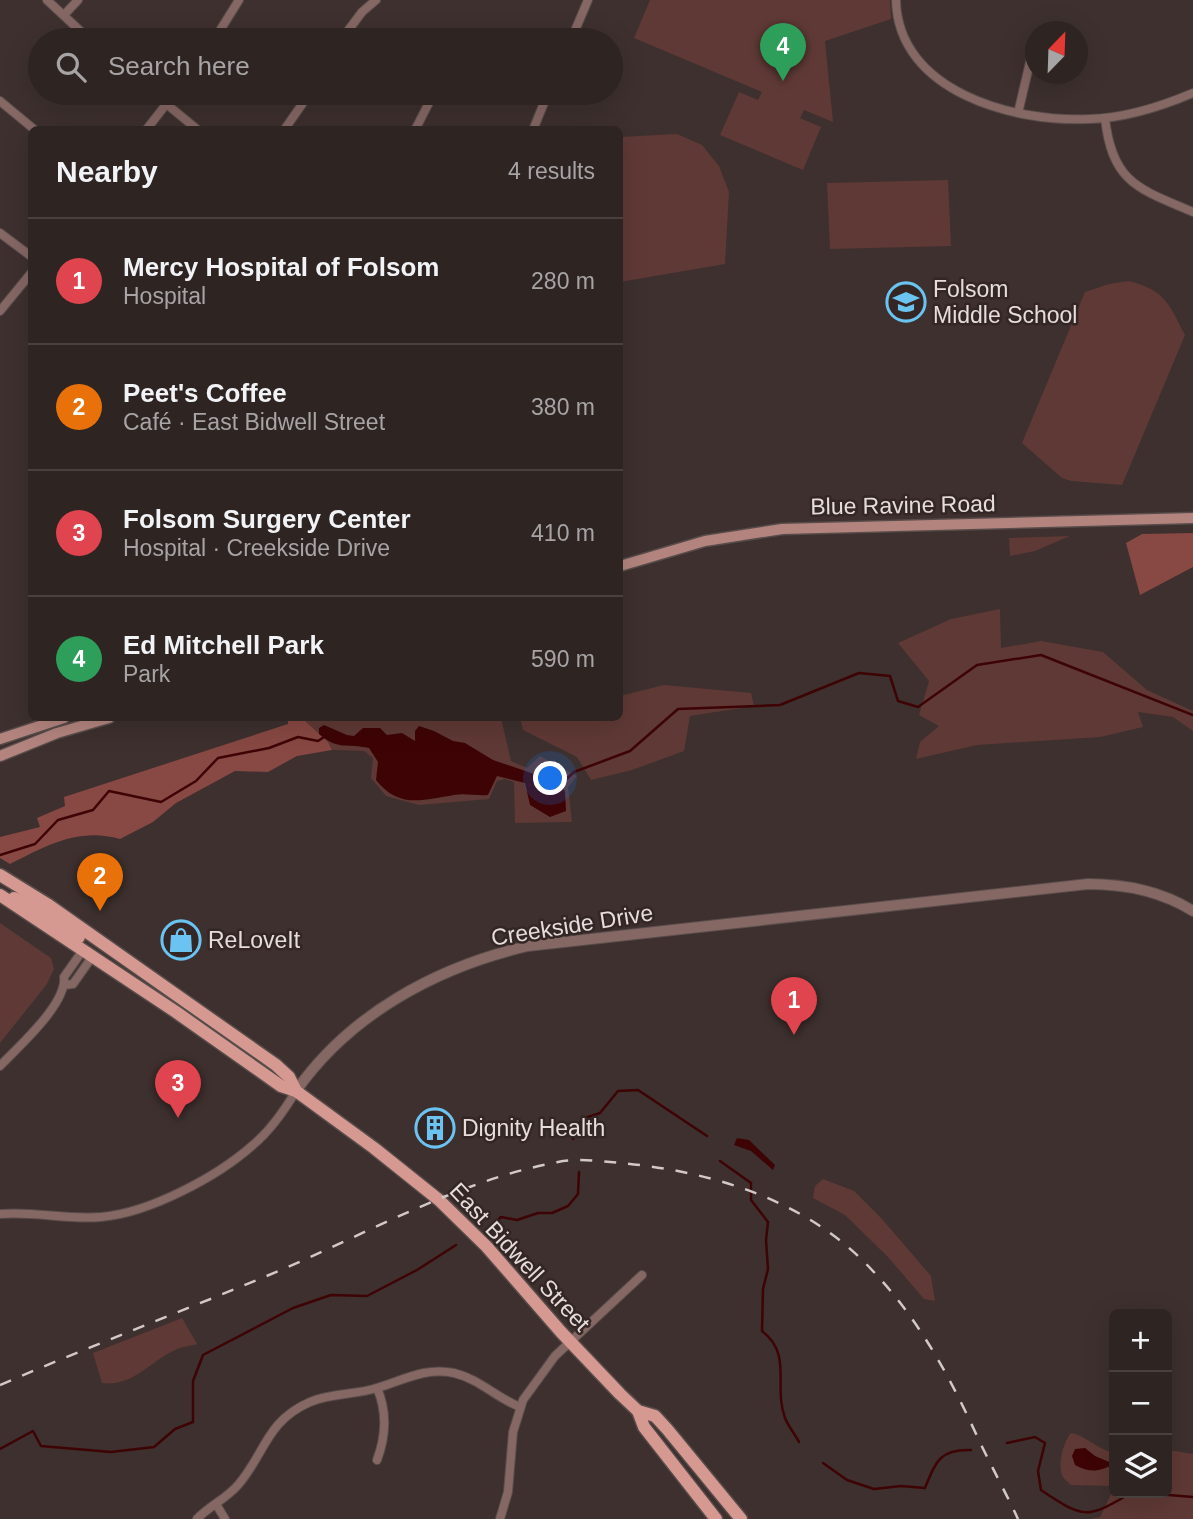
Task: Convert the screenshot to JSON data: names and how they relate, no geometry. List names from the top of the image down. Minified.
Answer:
{"streets":{"main road":["Blue Ravine Road","East Bidwell Street"],"street":["Creekside Drive"]},"crossings":[["Creekside Drive","East Bidwell Street"]],"places":{"school or university":["Folsom Middle School"],"shop":["ReLoveIt"],"building":["Dignity Health"]},"north":"top right","page":{"pins":["4","2","1","3"],"search":"Search here","heading":["Nearby","4 results"],"list":[{"mark":"1","name":"Mercy Hospital of Folsom","note":"Hospital","value":"280 m"},{"mark":"2","name":"Peet's Coffee","note":"Café · East Bidwell Street","value":"380 m"},{"mark":"3","name":"Folsom Surgery Center","note":"Hospital · Creekside Drive","value":"410 m"},{"mark":"4","name":"Ed Mitchell Park","note":"Park","value":"590 m"}],"map_buttons":["+","−"]}}
